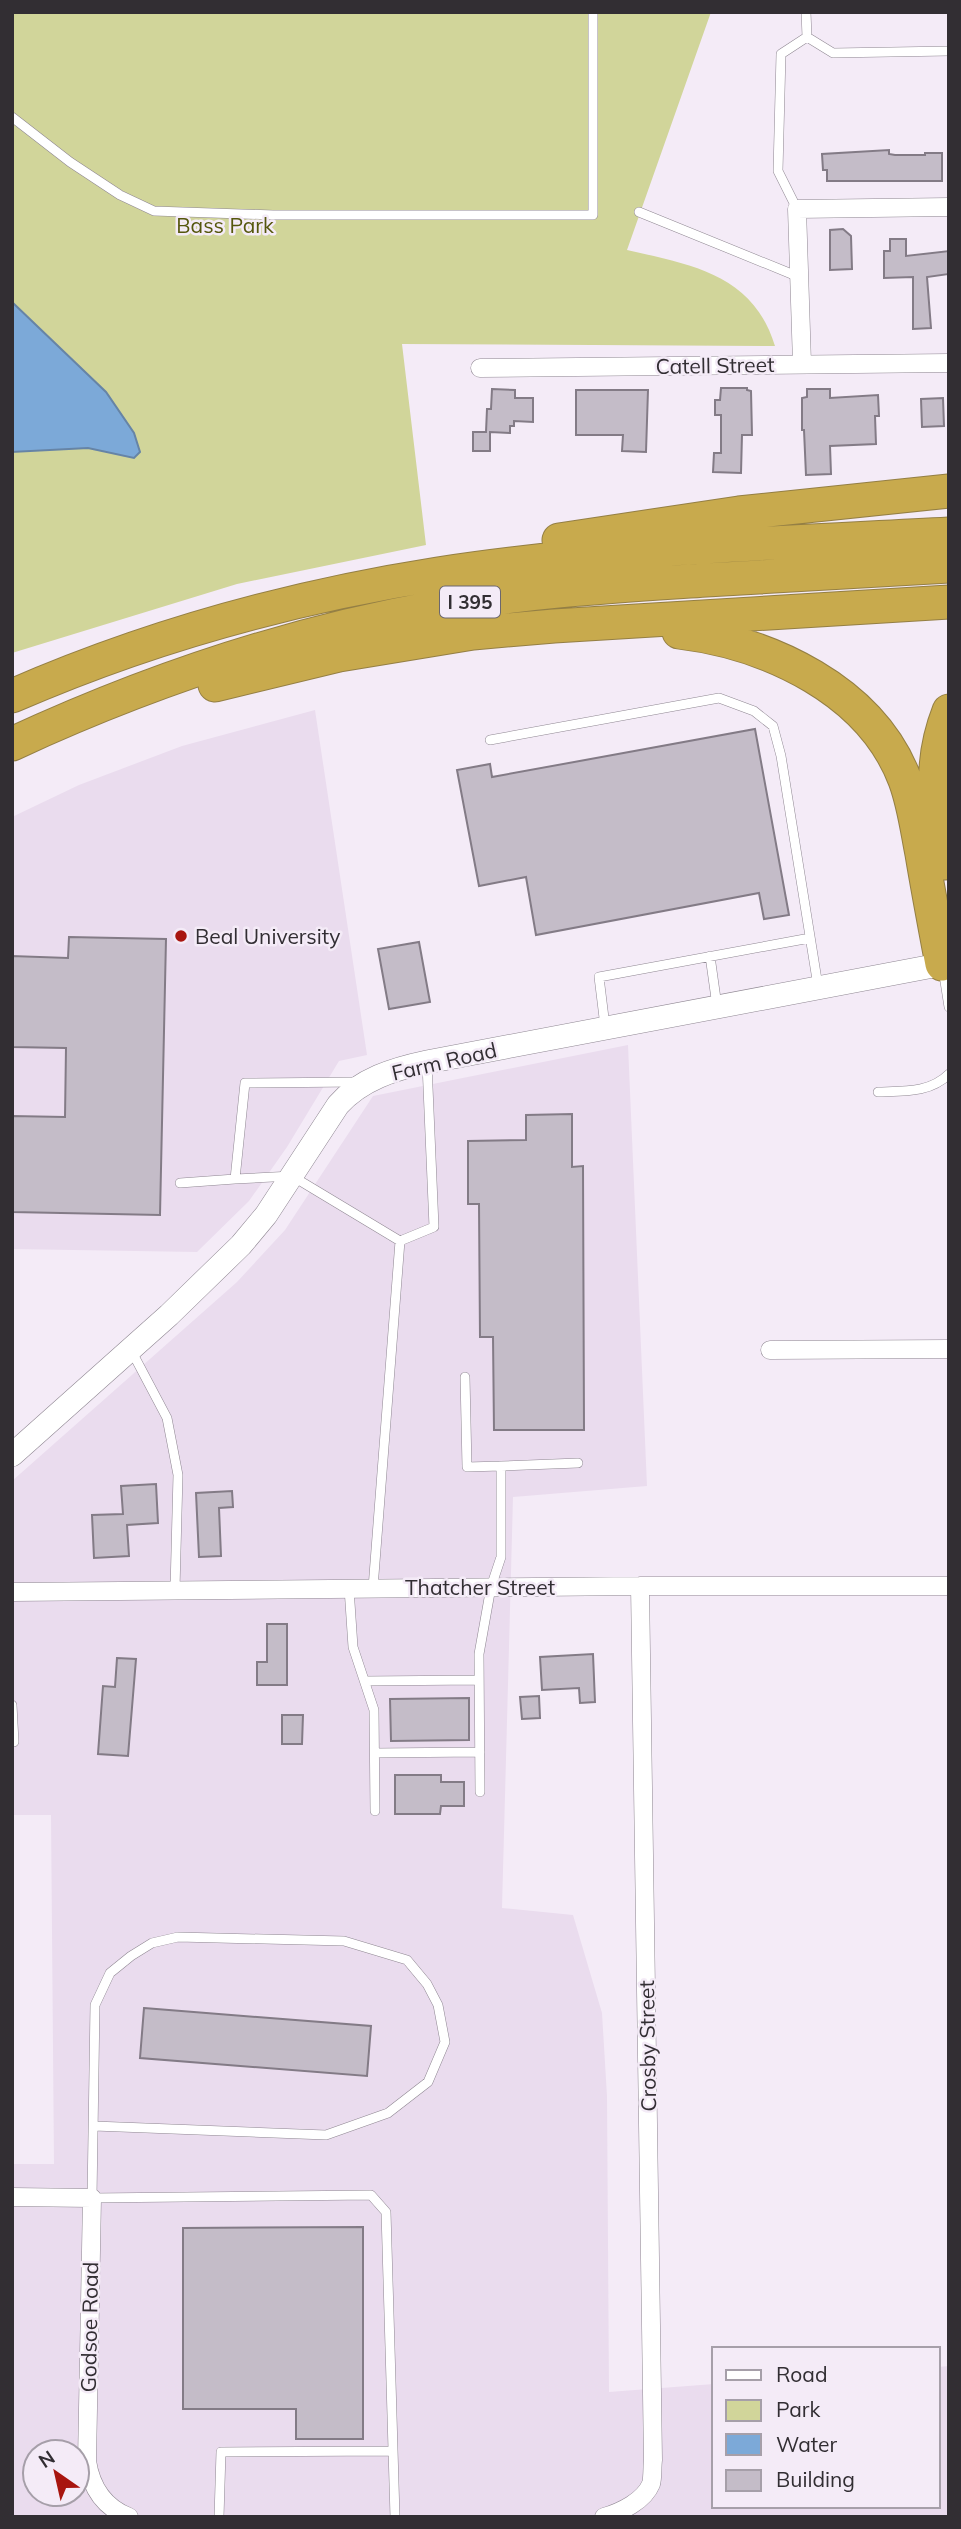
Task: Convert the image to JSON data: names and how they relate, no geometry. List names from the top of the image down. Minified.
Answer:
{"streets":{"highway":["I 395"],"street":["Catell Street","Farm Road","Thatcher Street","Crosby Street","Godsoe Road"]},"crossings":[["Thatcher Street","Crosby Street"]],"parks":["Bass Park"],"places":["Beal University"],"legend":["Road","Park","Water","Building"],"north":"top left"}
